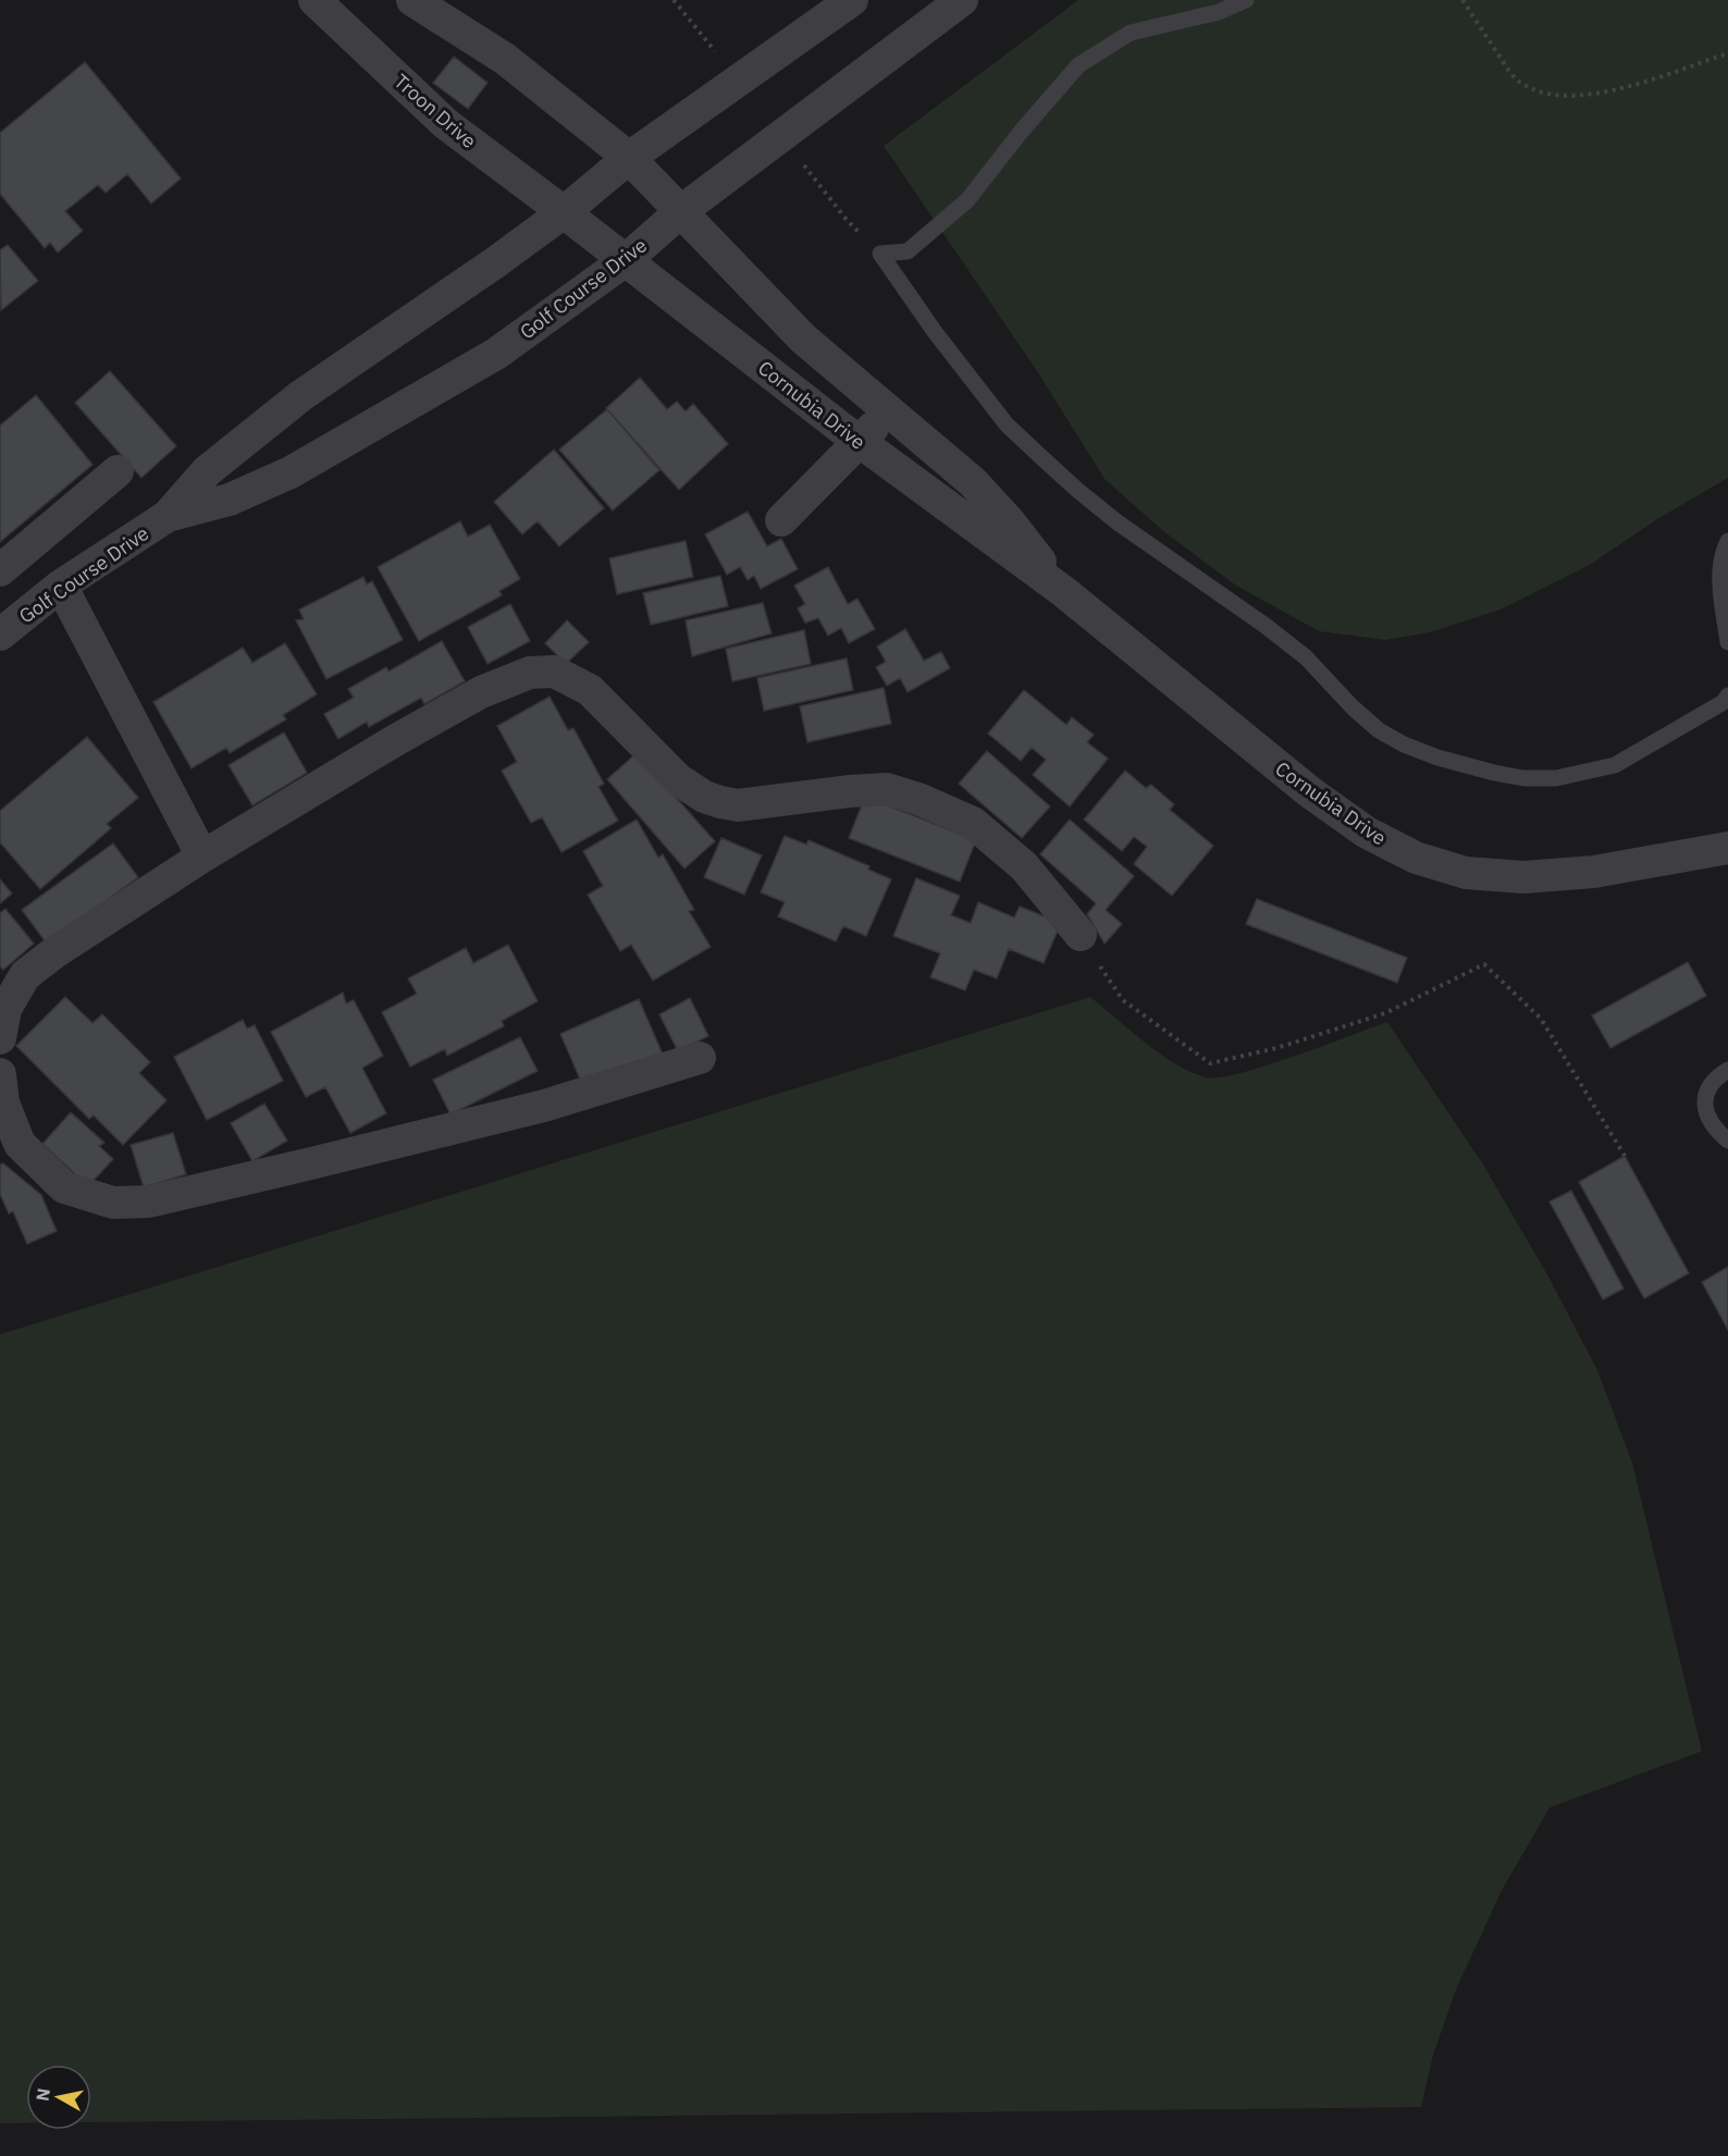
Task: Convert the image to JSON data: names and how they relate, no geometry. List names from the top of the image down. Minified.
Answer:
{"streets":{"street":["Troon Drive","Golf Course Drive","Cornubia Drive"]},"crossings":[["Troon Drive","Golf Course Drive"],["Troon Drive","Cornubia Drive"],["Golf Course Drive","Cornubia Drive"]],"north":"left"}
